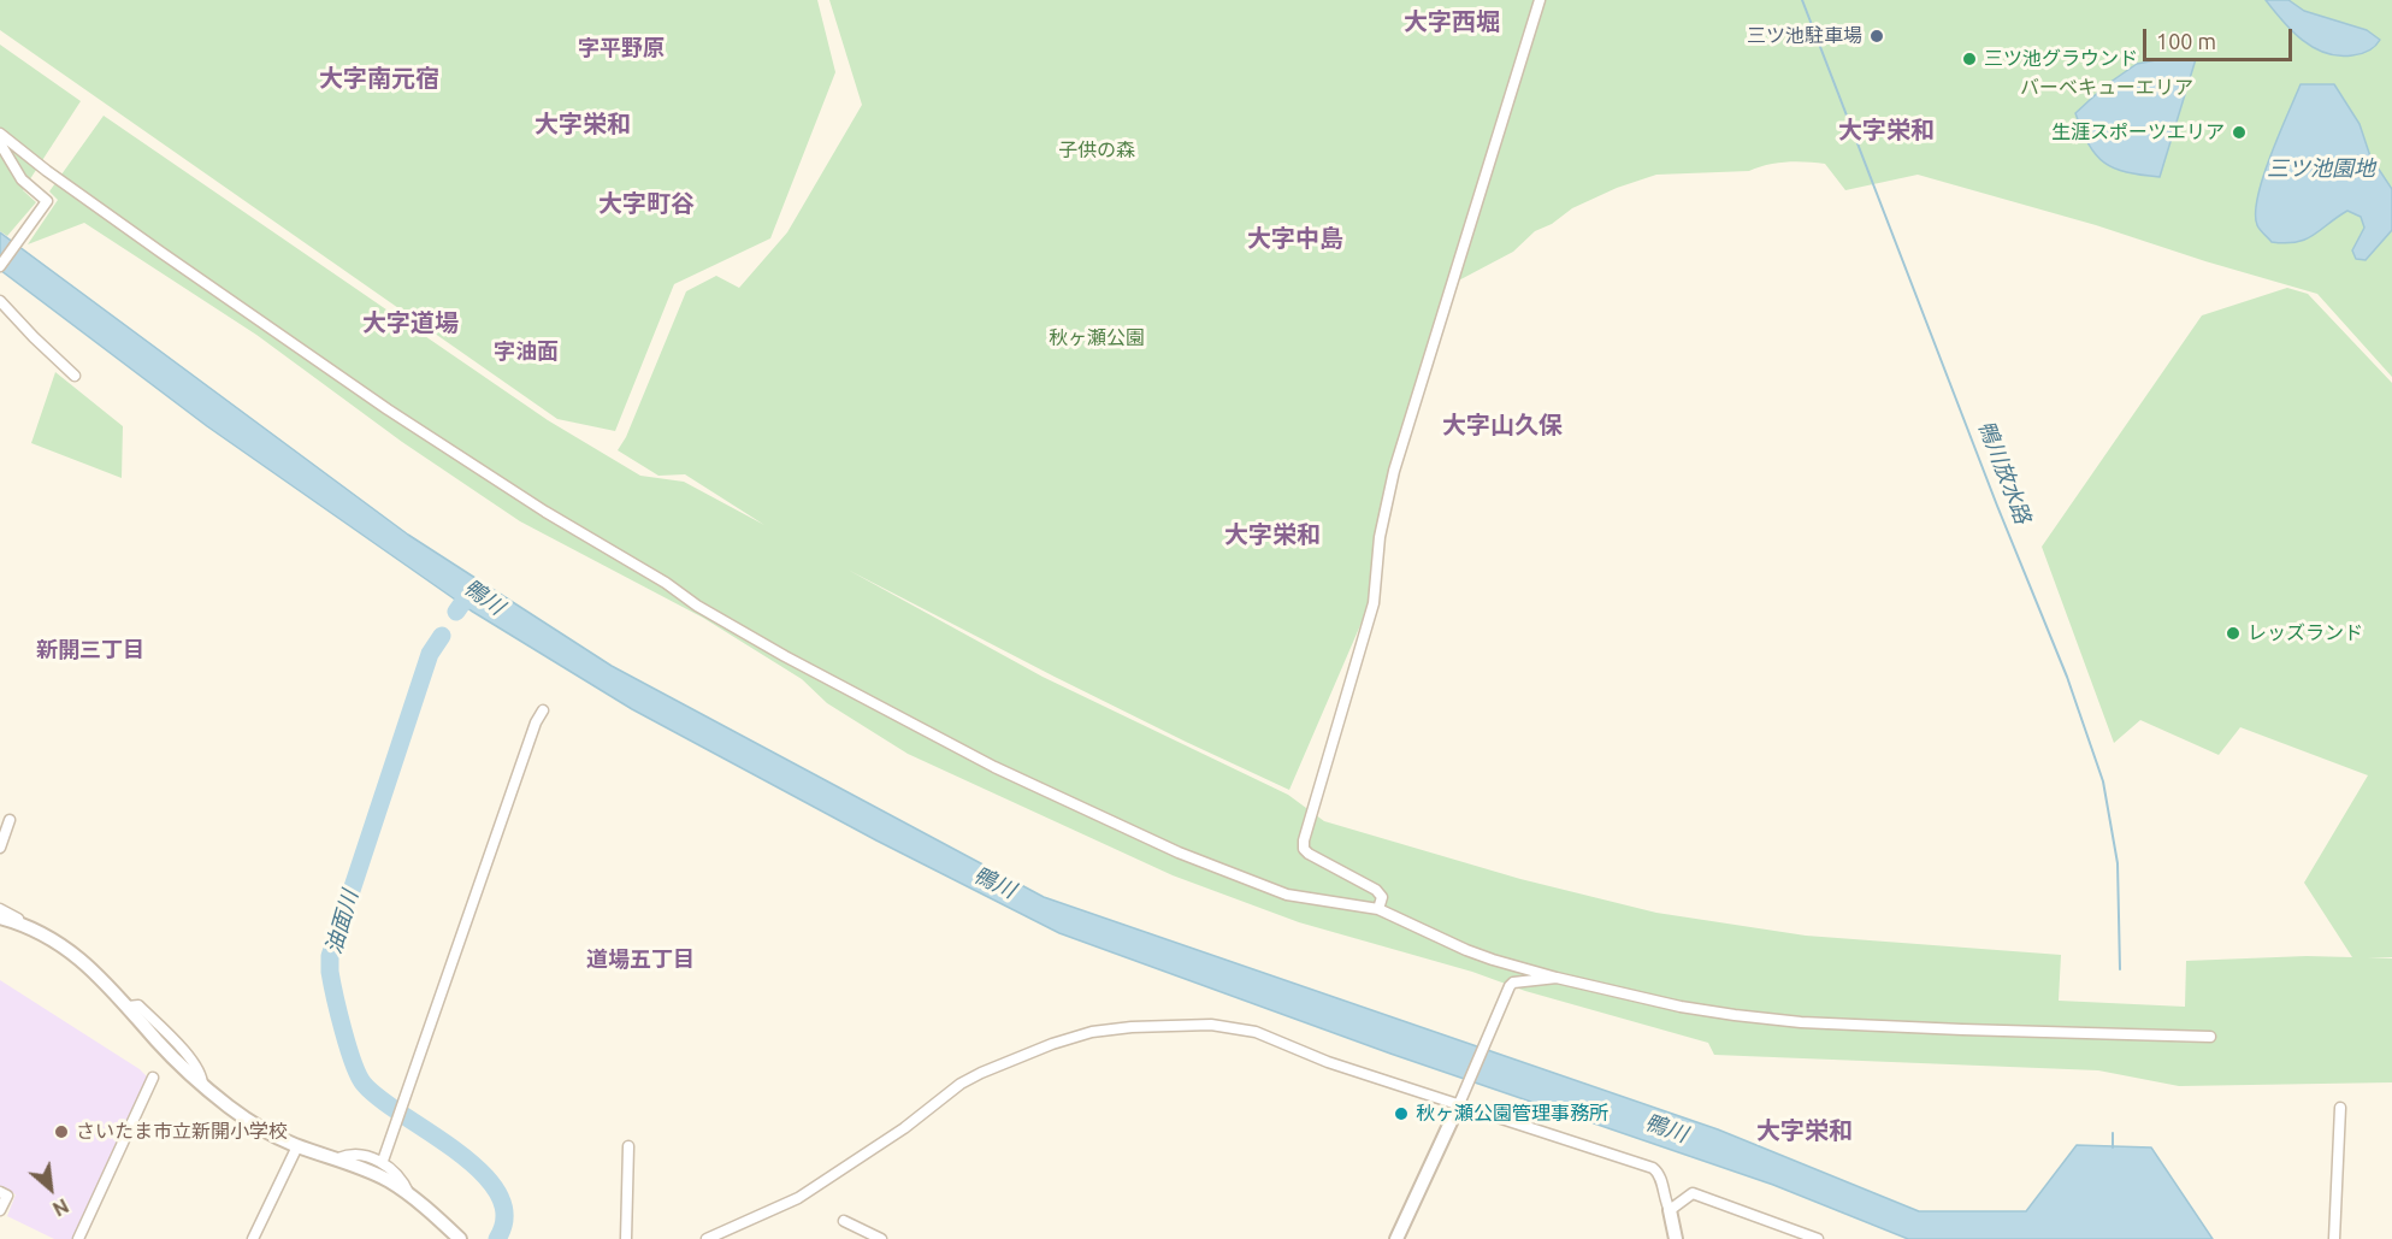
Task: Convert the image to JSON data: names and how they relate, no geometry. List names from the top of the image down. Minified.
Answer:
{"districts":["大字西堀","字平野原","大字南元宿","大字栄和","大字栄和","大字町谷","大字中島","大字道場","字油面","大字山久保","大字栄和","新開三丁目","道場五丁目","大字栄和"],"water":["三ツ池園地","鴨川放水路","鴨川","油面川"],"parks":["バーベキューエリア","子供の森","秋ヶ瀬公園"],"places":["三ツ池駐車場","三ツ池グラウンド","生涯スポーツエリア","レッズランド","秋ヶ瀬公園管理事務所","さいたま市立新開小学校"],"scale_bar":"100 m","north":"bottom right"}
